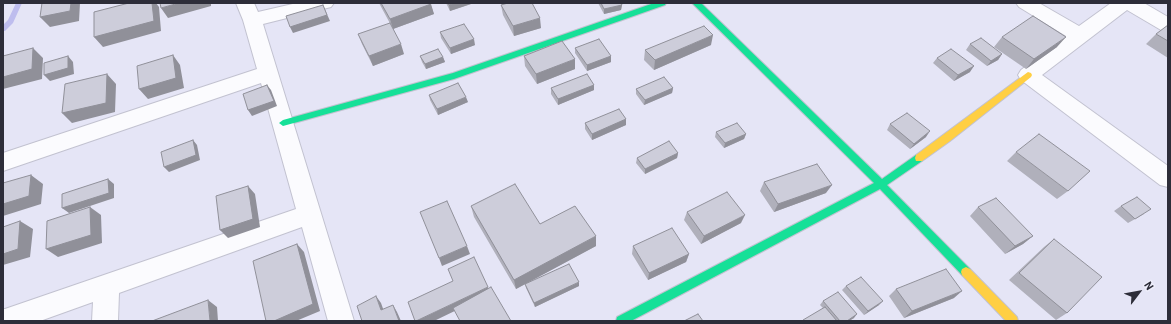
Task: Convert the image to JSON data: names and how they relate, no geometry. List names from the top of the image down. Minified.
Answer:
{"north":"top right"}
